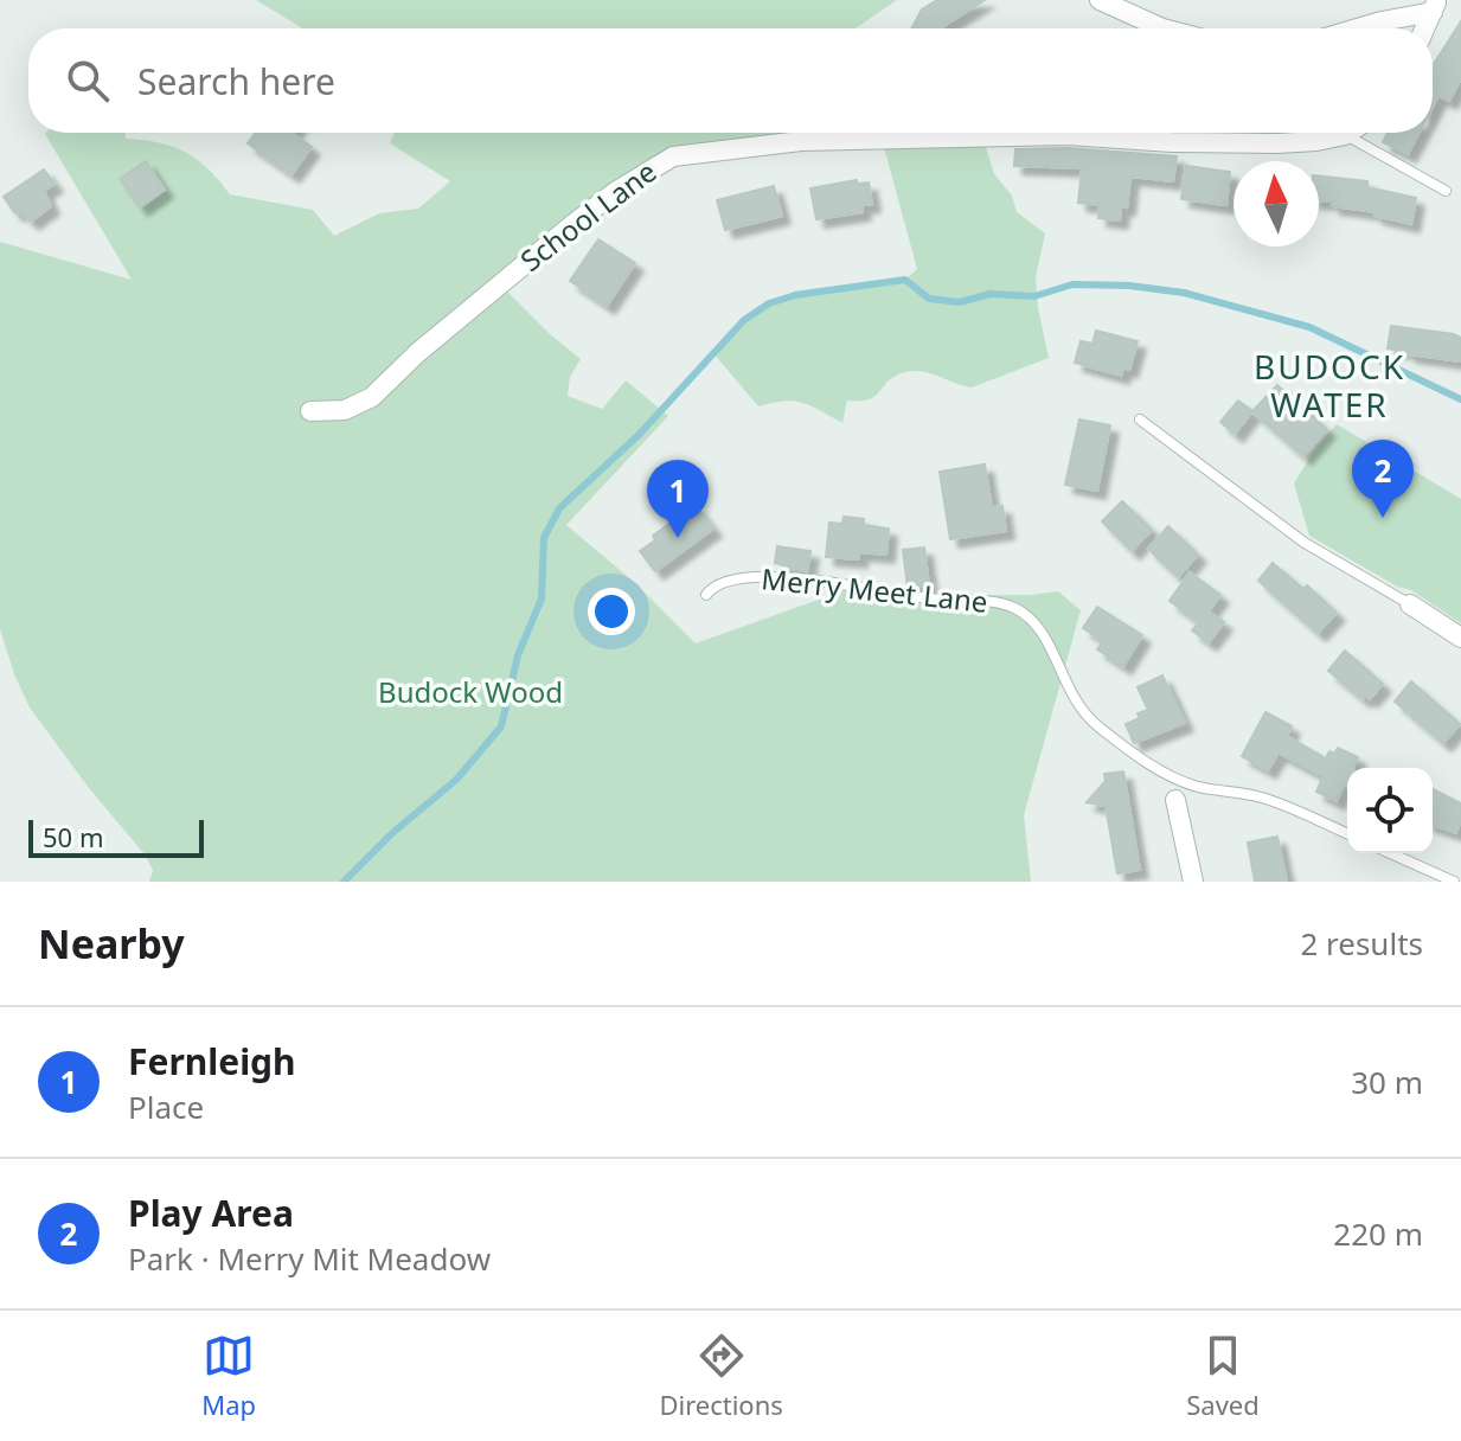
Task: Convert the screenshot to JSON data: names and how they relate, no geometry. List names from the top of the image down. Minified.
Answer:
{"streets":{"street":["School Lane"],"lane":["Merry Meet Lane"]},"districts":["BUDOCK WATER"],"parks":["Budock Wood"],"scale_bar":"50 m","north":"top","page":{"search":"Search here","pins":["2","1"],"scale":"50 m","heading":["Nearby","2 results"],"list":[{"mark":"1","name":"Fernleigh","note":"Place","value":"30 m"},{"mark":"2","name":"Play Area","note":"Park · Merry Mit Meadow","value":"220 m"}],"nav":["Map","Directions","Saved"]}}
